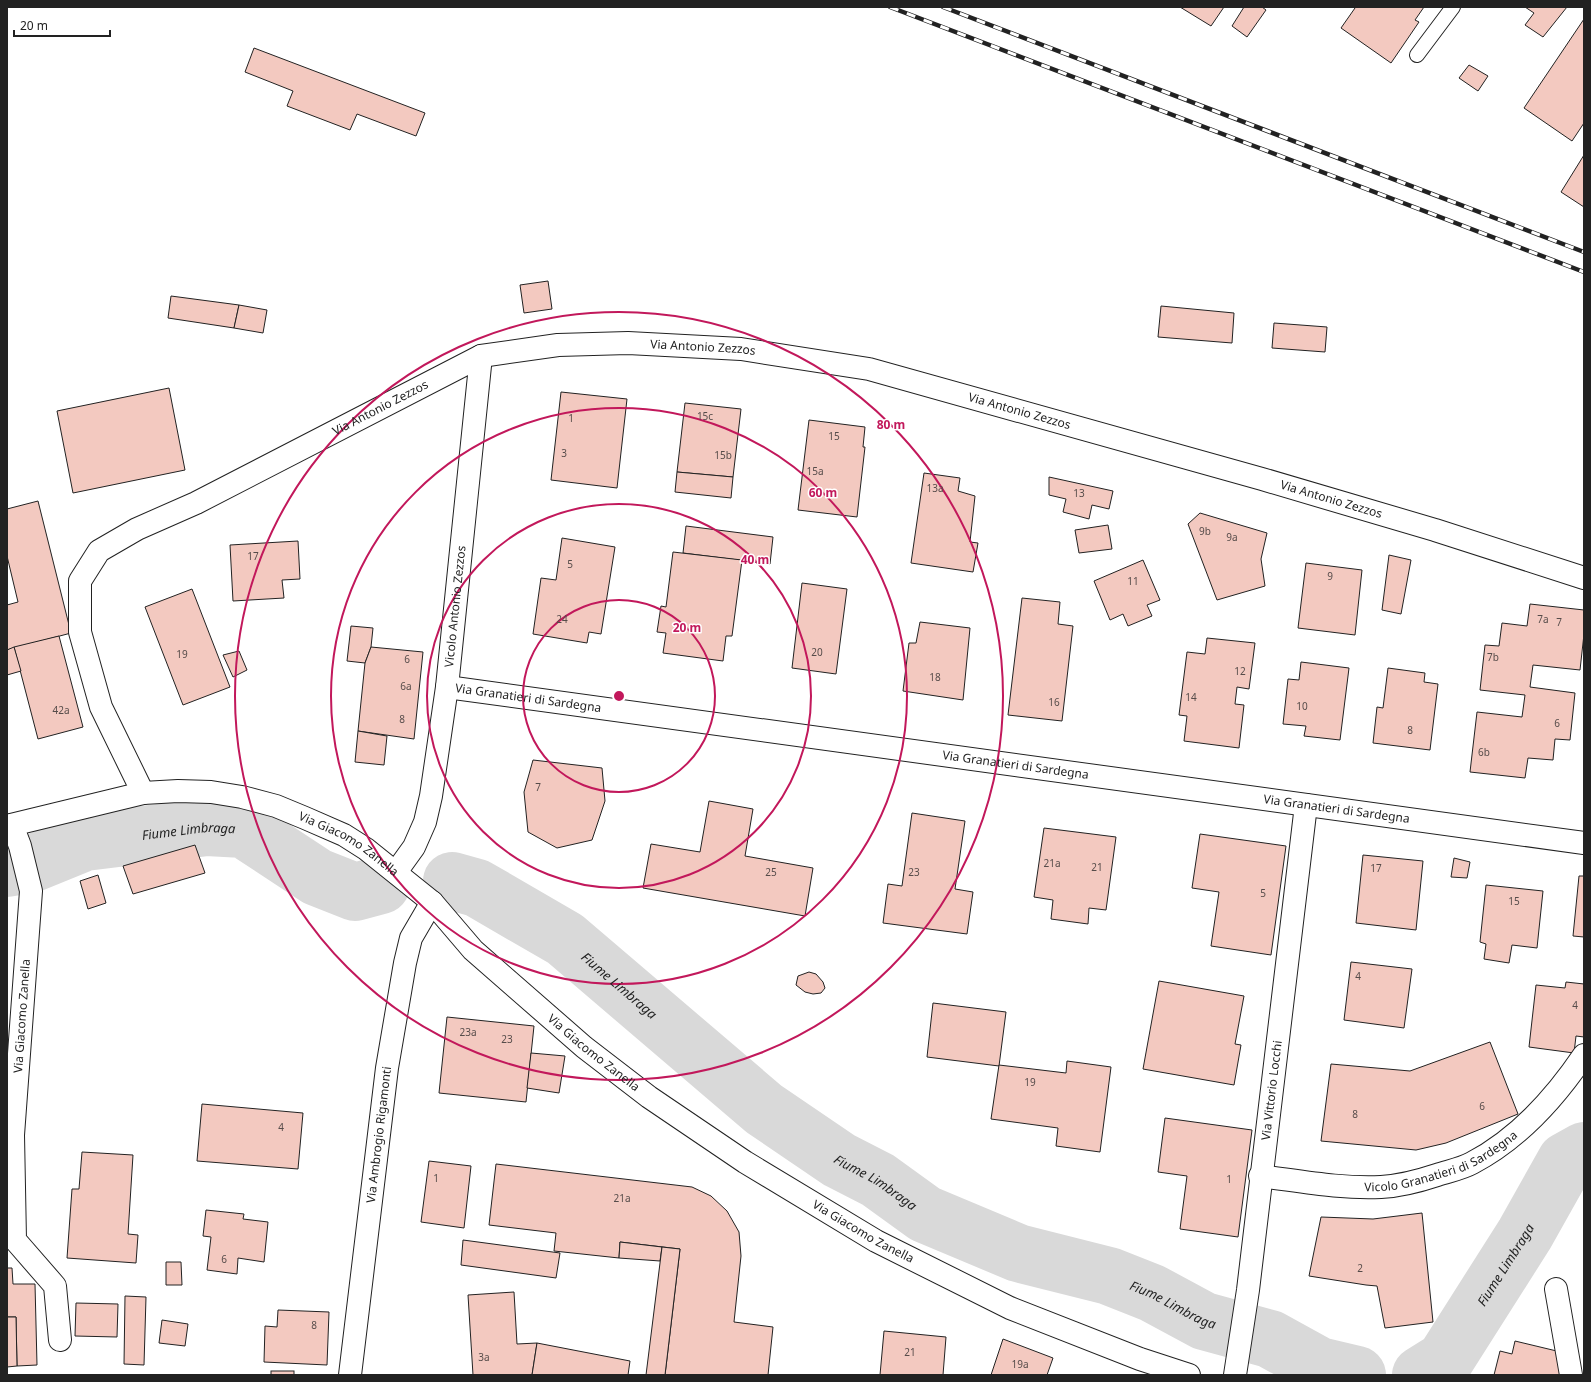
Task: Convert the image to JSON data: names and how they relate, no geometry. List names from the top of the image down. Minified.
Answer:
{"streets":{"street":["Via Antonio Zezzos","Vicolo Antonio Zezzos","Via Granatieri di Sardegna","Via Giacomo Zanella","Via Vittorio Locchi","Via Ambrogio Rigamonti","Vicolo Granatieri di Sardegna"]},"crossings":[["Via Antonio Zezzos","Vicolo Antonio Zezzos"],["Via Antonio Zezzos","Via Giacomo Zanella"],["Vicolo Antonio Zezzos","Via Granatieri di Sardegna"],["Vicolo Antonio Zezzos","Via Giacomo Zanella"],["Via Granatieri di Sardegna","Via Vittorio Locchi"],["Via Giacomo Zanella","Via Ambrogio Rigamonti"],["Via Vittorio Locchi","Vicolo Granatieri di Sardegna"]],"water":["Fiume Limbraga"],"house_numbers":["15c","1","15","3","15b","15a","13a","13","9b","9a","17","5","9","11","24","7a","7","20","19","7b","6","12","18","6a","14","16","10","42a","8","6","8","6b","7","21a","21","17","25","23","5","15","4","4","23a","23","19","6","8","4","1","1","21a","6","2","8","21","3a","19a"],"scale_bar":"20 m","rings":["80 m","60 m","40 m","20 m"]}
